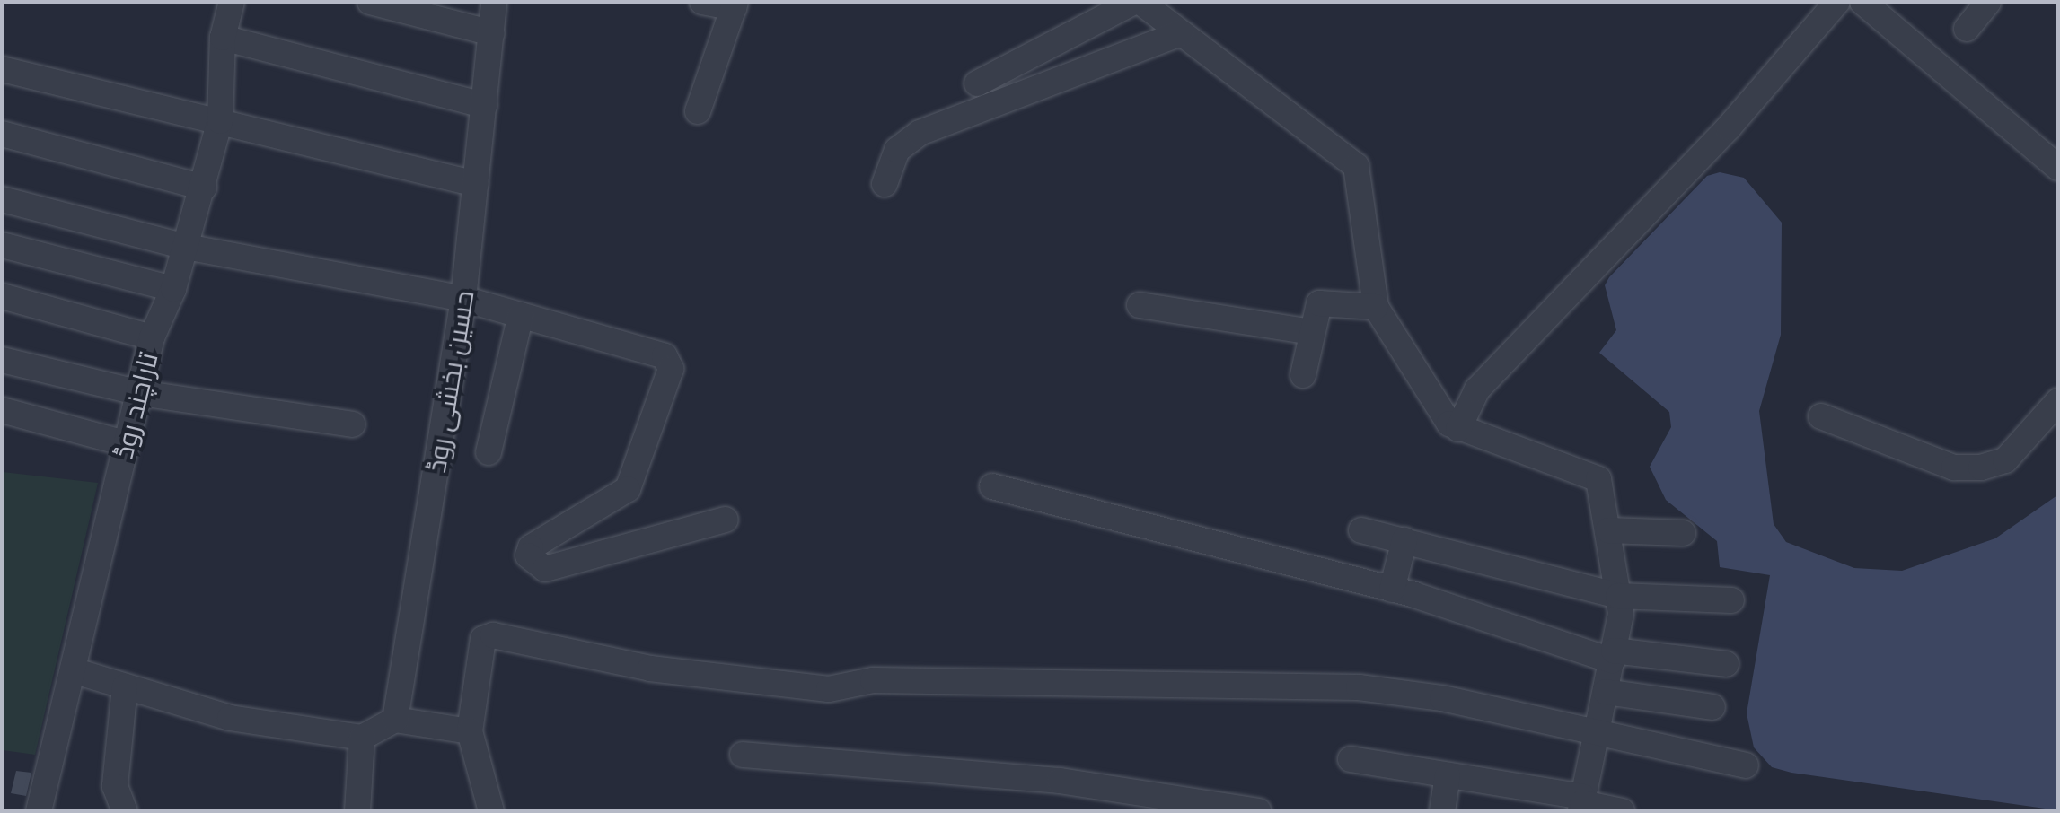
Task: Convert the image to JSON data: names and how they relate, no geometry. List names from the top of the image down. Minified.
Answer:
{"streets":{"street":["حسین بخشی روڈ","تاراچند روڈ"]}}
